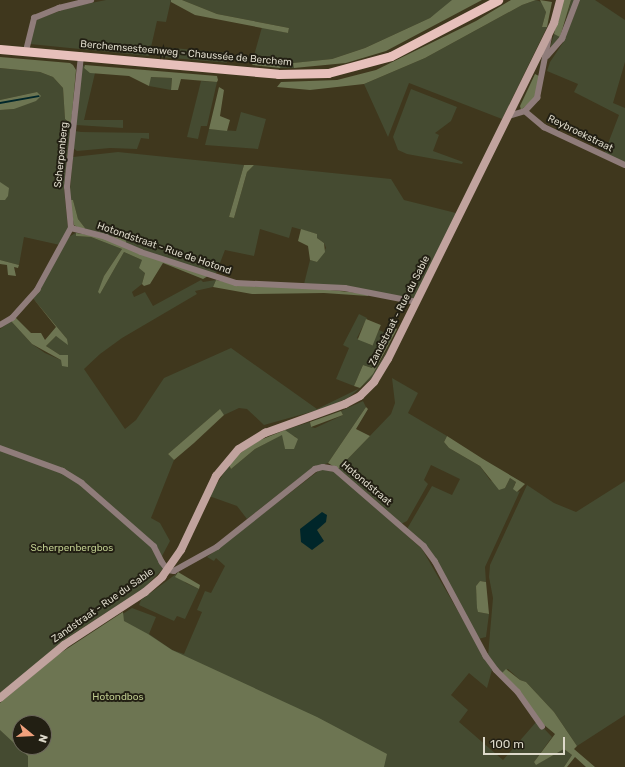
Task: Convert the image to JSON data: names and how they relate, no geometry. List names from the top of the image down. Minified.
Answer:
{"streets":{"main road":["Berchemsesteenweg - Chaussée de Berchem","Zandstraat - Rue du Sable"],"street":["Reybroekstraat","Scherpenberg","Hotondstraat - Rue de Hotond","Hotondstraat"]},"crossings":[["Berchemsesteenweg - Chaussée de Berchem","Scherpenberg"],["Scherpenberg","Hotondstraat - Rue de Hotond"],["Hotondstraat - Rue de Hotond","Zandstraat - Rue du Sable"],["Zandstraat - Rue du Sable","Hotondstraat"]],"parks":["Scherpenbergbos","Hotondbos"],"scale_bar":"100 m","north":"right"}
